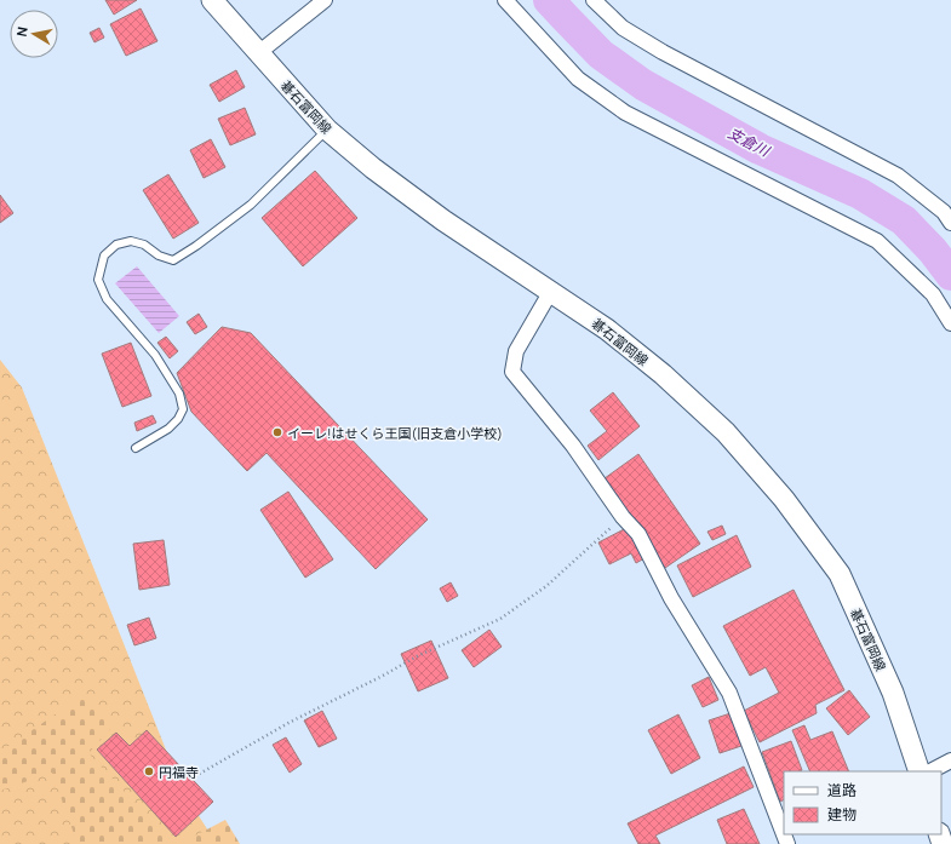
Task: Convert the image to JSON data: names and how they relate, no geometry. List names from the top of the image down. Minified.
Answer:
{"streets":{"main road":["碁石富岡線"]},"water":["支倉川"],"places":["イーレ!はせくら王国(旧支倉小学校)","円福寺"],"legend":["道路","建物"],"north":"left"}
